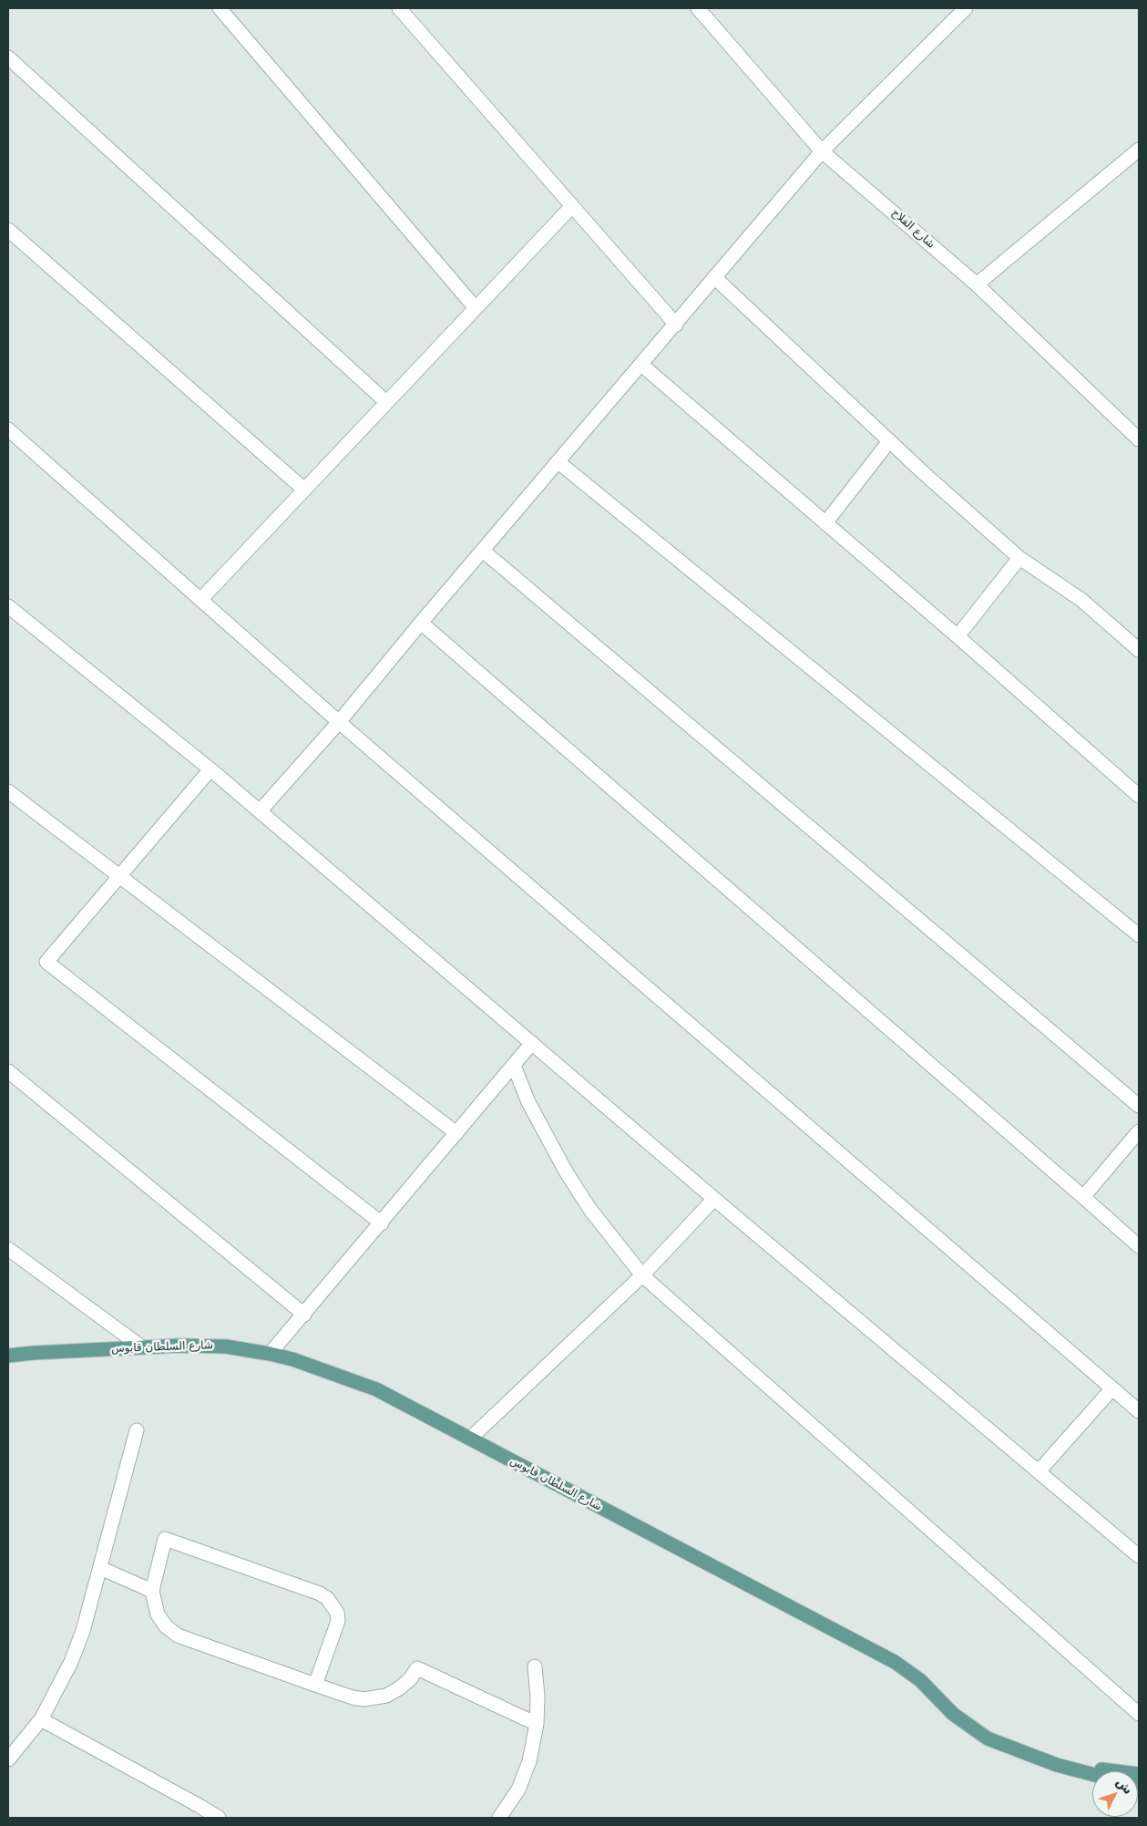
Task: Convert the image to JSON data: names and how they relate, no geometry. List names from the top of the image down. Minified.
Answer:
{"streets":{"main road":["شارع السلطان قابوس"],"street":["شارع الفلاح"]},"north":"top right"}
